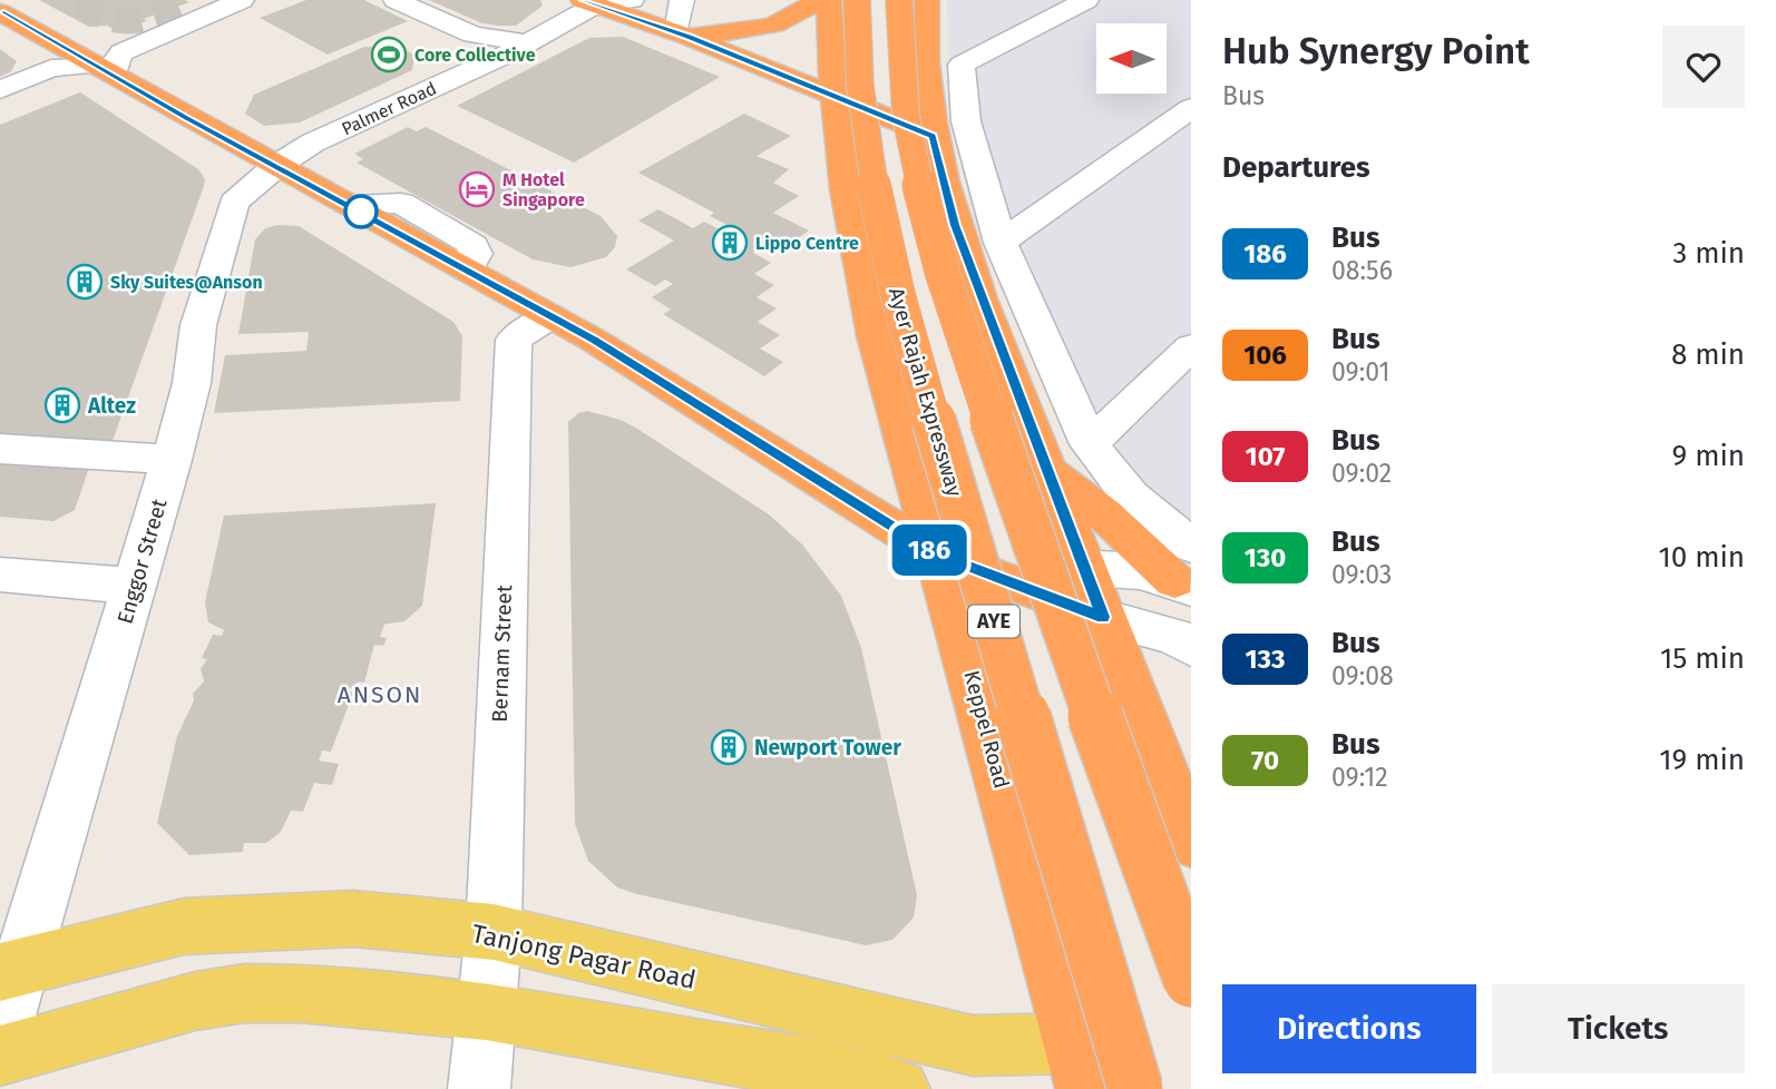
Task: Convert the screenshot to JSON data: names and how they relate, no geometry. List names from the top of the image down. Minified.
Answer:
{"streets":{"highway":["Ayer Rajah Expressway","AYE","Keppel Road"],"main road":["Tanjong Pagar Road"],"street":["Palmer Road","Enggor Street","Bernam Street"]},"crossings":[["Palmer Road","Enggor Street"],["Enggor Street","Tanjong Pagar Road"],["Bernam Street","Tanjong Pagar Road"],["Keppel Road","Tanjong Pagar Road"]],"districts":["ANSON"],"places":{"sports":["Core Collective"],"hotel":["M Hotel Singapore"],"building":["Lippo Centre","Sky Suites@Anson","Altez","Newport Tower"]},"lines":["bus line 186"],"north":"left","page":{"on_map":"186","heading":[["Hub Synergy Point","Bus"],"Departures"],"list":[{"mark":"186","name":"Bus","note":"08:56","value":"3 min"},{"mark":"106","name":"Bus","note":"09:01","value":"8 min"},{"mark":"107","name":"Bus","note":"09:02","value":"9 min"},{"mark":"130","name":"Bus","note":"09:03","value":"10 min"},{"mark":"133","name":"Bus","note":"09:08","value":"15 min"},{"mark":"70","name":"Bus","note":"09:12","value":"19 min"}],"buttons":["Directions","Tickets"]}}
